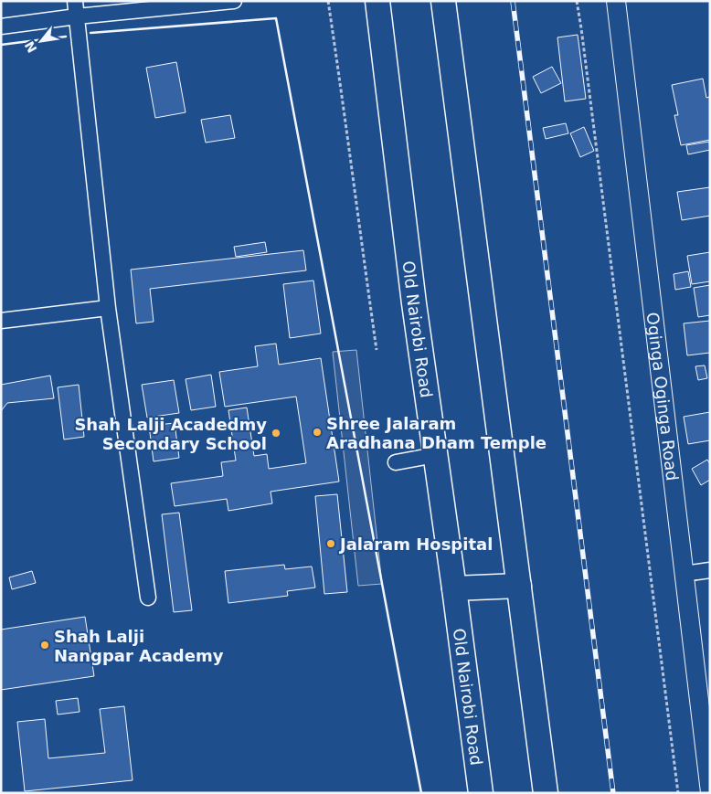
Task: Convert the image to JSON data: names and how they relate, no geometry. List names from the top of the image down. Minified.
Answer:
{"streets":{"highway":["Old Nairobi Road"],"street":["Oginga Oginga Road"]},"places":["Shree Jalaram Aradhana Dham Temple","Shah Lalji Acadedmy Secondary School","Jalaram Hospital","Shah Lalji Nangpar Academy"],"north":"bottom left"}
